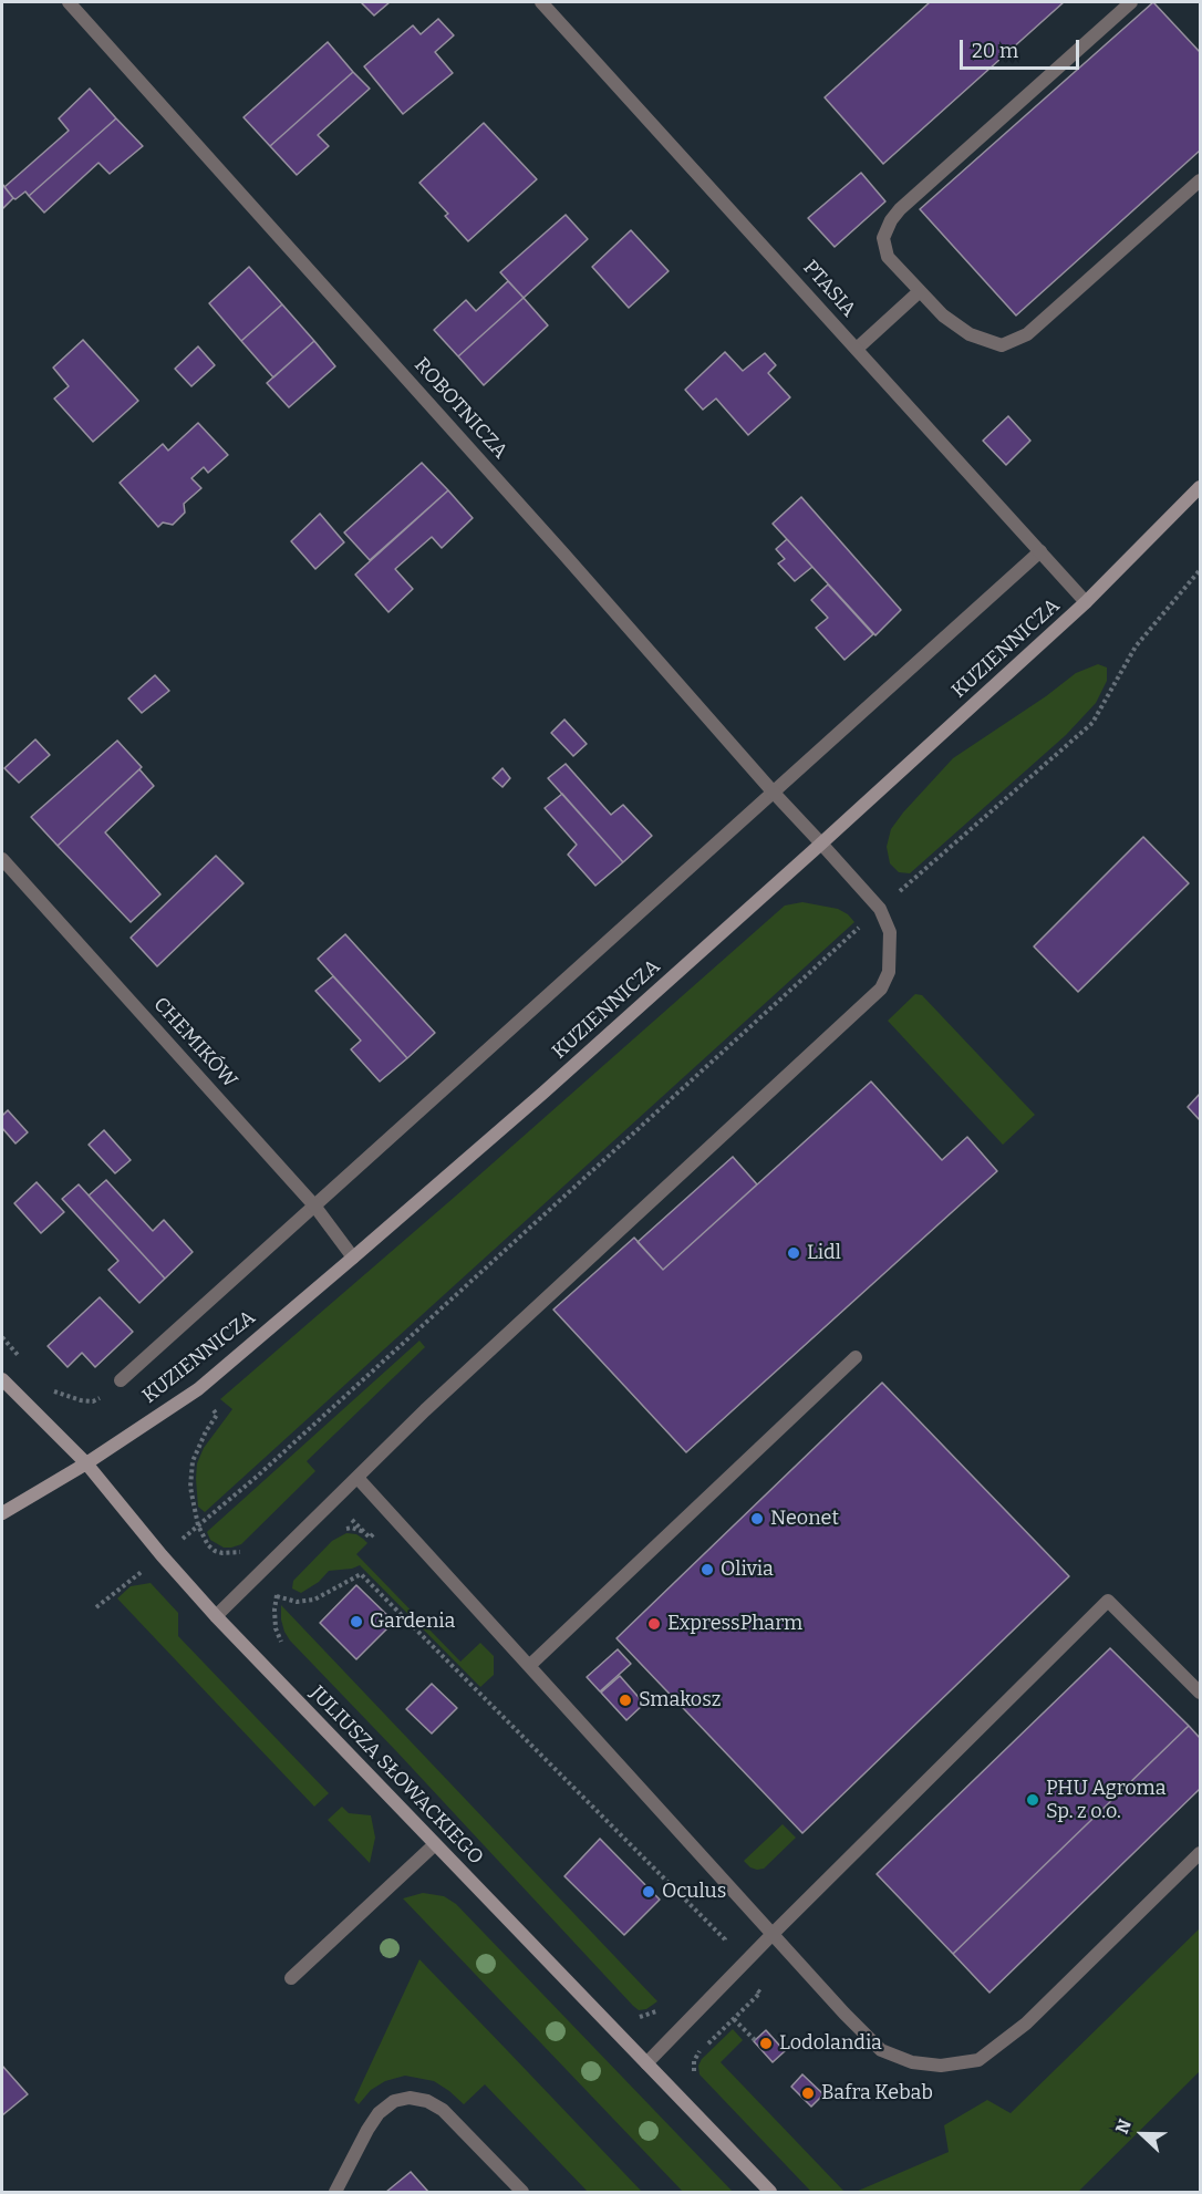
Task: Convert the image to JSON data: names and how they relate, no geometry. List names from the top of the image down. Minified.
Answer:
{"streets":{"main road":["KUZIENNICZA","JULIUSZA SŁOWACKIEGO"],"street":["PTASIA","ROBOTNICZA","CHEMIKÓW"]},"crossings":[["PTASIA","KUZIENNICZA"],["ROBOTNICZA","KUZIENNICZA"],["KUZIENNICZA","CHEMIKÓW"],["KUZIENNICZA","JULIUSZA SŁOWACKIEGO"]],"places":["Lidl","Neonet","Olivia","Gardenia","ExpressPharm","Smakosz","PHU Agroma Sp. z o.o.","Oculus","Lodolandia","Bafra Kebab"],"scale_bar":"20 m","north":"left"}
